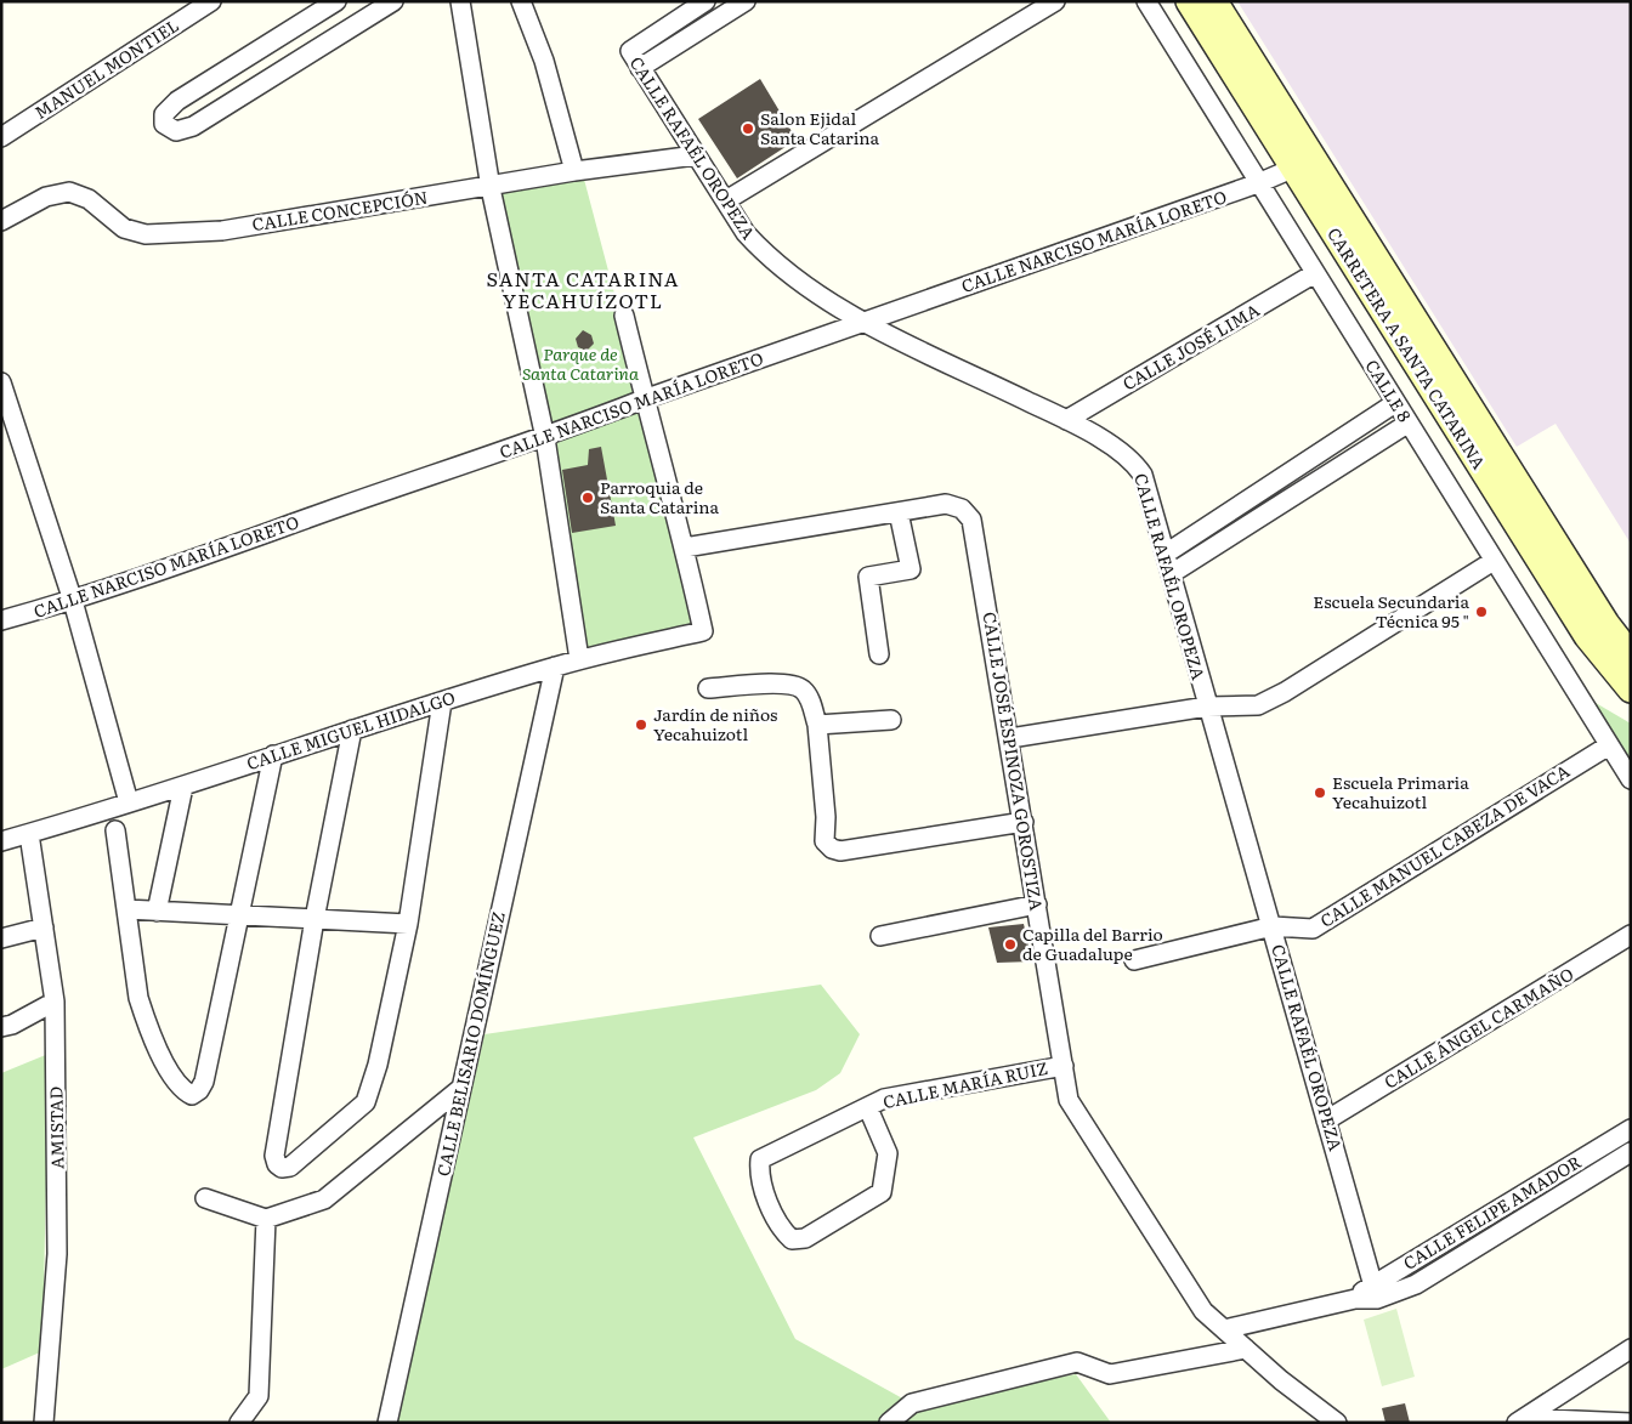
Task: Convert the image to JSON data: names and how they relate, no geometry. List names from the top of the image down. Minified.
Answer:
{"streets":{"main road":["CARRETERA A SANTA CATARINA"],"street":["MANUEL MONTIEL","CALLE RAFAÉL OROPEZA","CALLE CONCEPCIÓN","CALLE NARCISO MARÍA LORETO","CALLE JOSÉ LIMA","CALLE 8","CALLE MIGUEL HIDALGO","CALLE JOSÉ ESPINOZA GOROSTIZA","CALLE MANUEL CABEZA DE VACA","CALLE ÁNGEL CARMAÑO","CALLE BELISARIO DOMÍNGUEZ","CALLE MARÍA RUIZ","AMISTAD","CALLE FELIPE AMADOR"]},"crossings":[["CALLE RAFAÉL OROPEZA","CALLE CONCEPCIÓN"],["CALLE RAFAÉL OROPEZA","CALLE NARCISO MARÍA LORETO"],["CALLE RAFAÉL OROPEZA","CALLE JOSÉ LIMA"],["CALLE RAFAÉL OROPEZA","CALLE MANUEL CABEZA DE VACA"],["CALLE RAFAÉL OROPEZA","CALLE ÁNGEL CARMAÑO"],["CALLE RAFAÉL OROPEZA","CALLE FELIPE AMADOR"],["CALLE NARCISO MARÍA LORETO","CARRETERA A SANTA CATARINA"],["CALLE NARCISO MARÍA LORETO","CALLE 8"],["CALLE JOSÉ LIMA","CALLE 8"],["CALLE 8","CALLE MANUEL CABEZA DE VACA"],["CALLE MIGUEL HIDALGO","CALLE JOSÉ ESPINOZA GOROSTIZA"],["CALLE MIGUEL HIDALGO","CALLE BELISARIO DOMÍNGUEZ"],["CALLE MIGUEL HIDALGO","AMISTAD"],["CALLE JOSÉ ESPINOZA GOROSTIZA","CALLE MARÍA RUIZ"],["CALLE JOSÉ ESPINOZA GOROSTIZA","CALLE FELIPE AMADOR"]],"districts":["SANTA CATARINA YECAHUÍZOTL"],"parks":["Parque de Santa Catarina"],"places":["Salon Ejidal Santa Catarina","Parroquia de Santa Catarina","Escuela Secundaria Técnica 95 \"","Jardín de niños Yecahuizotl","Escuela Primaria Yecahuizotl","Capilla del Barrio de Guadalupe"]}
